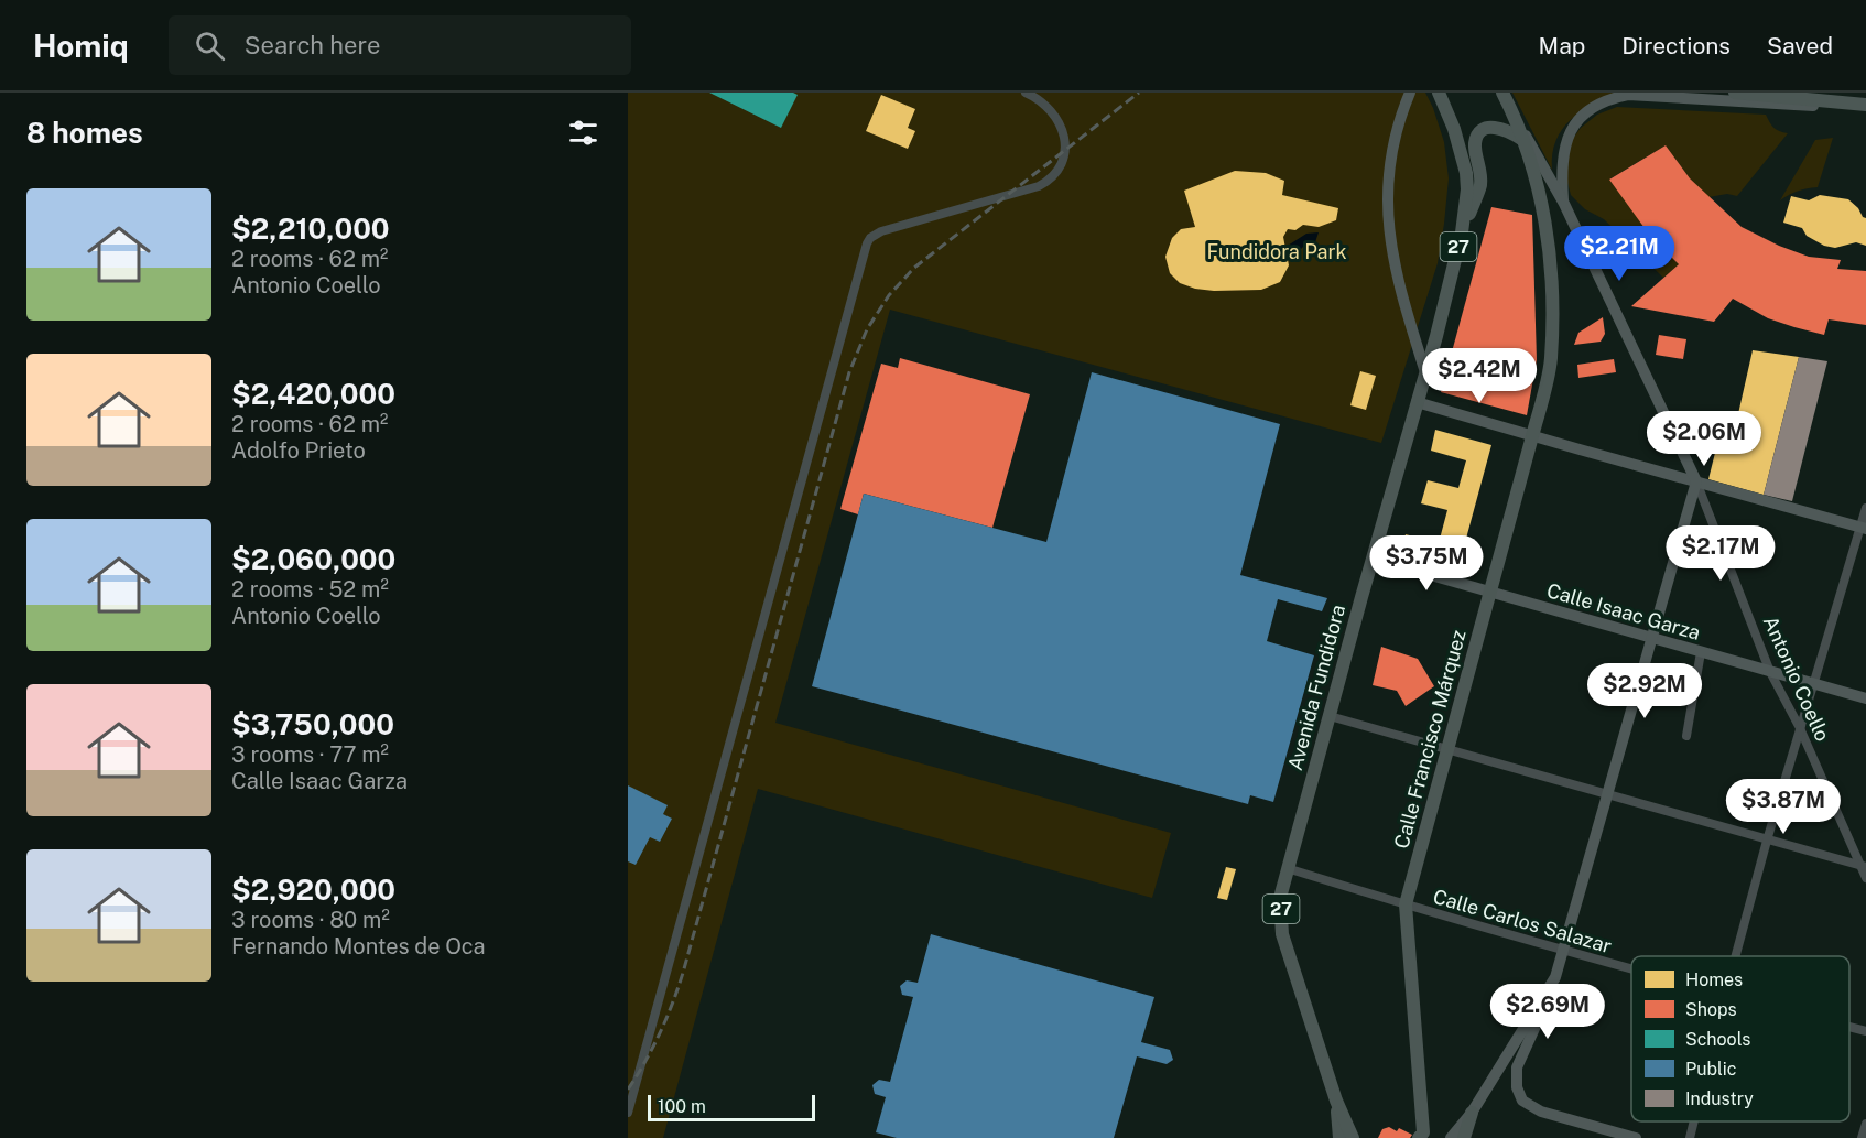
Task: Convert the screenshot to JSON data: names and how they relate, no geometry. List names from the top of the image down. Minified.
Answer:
{"streets":{"main road":["27","Avenida Fundidora","Calle Francisco Márquez"],"street":["Calle Isaac Garza","Antonio Coello","Calle Carlos Salazar"]},"crossings":[["Calle Isaac Garza","Antonio Coello"],["Calle Isaac Garza","Avenida Fundidora"],["Calle Isaac Garza","Calle Francisco Márquez"],["Antonio Coello","Calle Francisco Márquez"],["Avenida Fundidora","Calle Carlos Salazar"],["Calle Francisco Márquez","Calle Carlos Salazar"]],"parks":["Fundidora Park"],"legend":["Homes","Shops","Schools","Public","Industry"],"scale_bar":"100 m","page":{"header":"Homiq","search":"Search here","nav":["Map","Directions","Saved"],"heading":"8 homes","list":[{"name":"$2,210,000","note":"2 rooms · 62 m² · Antonio Coello"},{"name":"$2,420,000","note":"2 rooms · 62 m² · Adolfo Prieto"},{"name":"$2,060,000","note":"2 rooms · 52 m² · Antonio Coello"},{"name":"$3,750,000","note":"3 rooms · 77 m² · Calle Isaac Garza"},{"name":"$2,920,000","note":"3 rooms · 80 m² · Fernando Montes de Oca"}],"price":["$2.21M","$2.42M","$2.06M","$2.17M","$3.75M","$2.92M","$3.87M","$2.69M"],"scale":"100 m"}}
